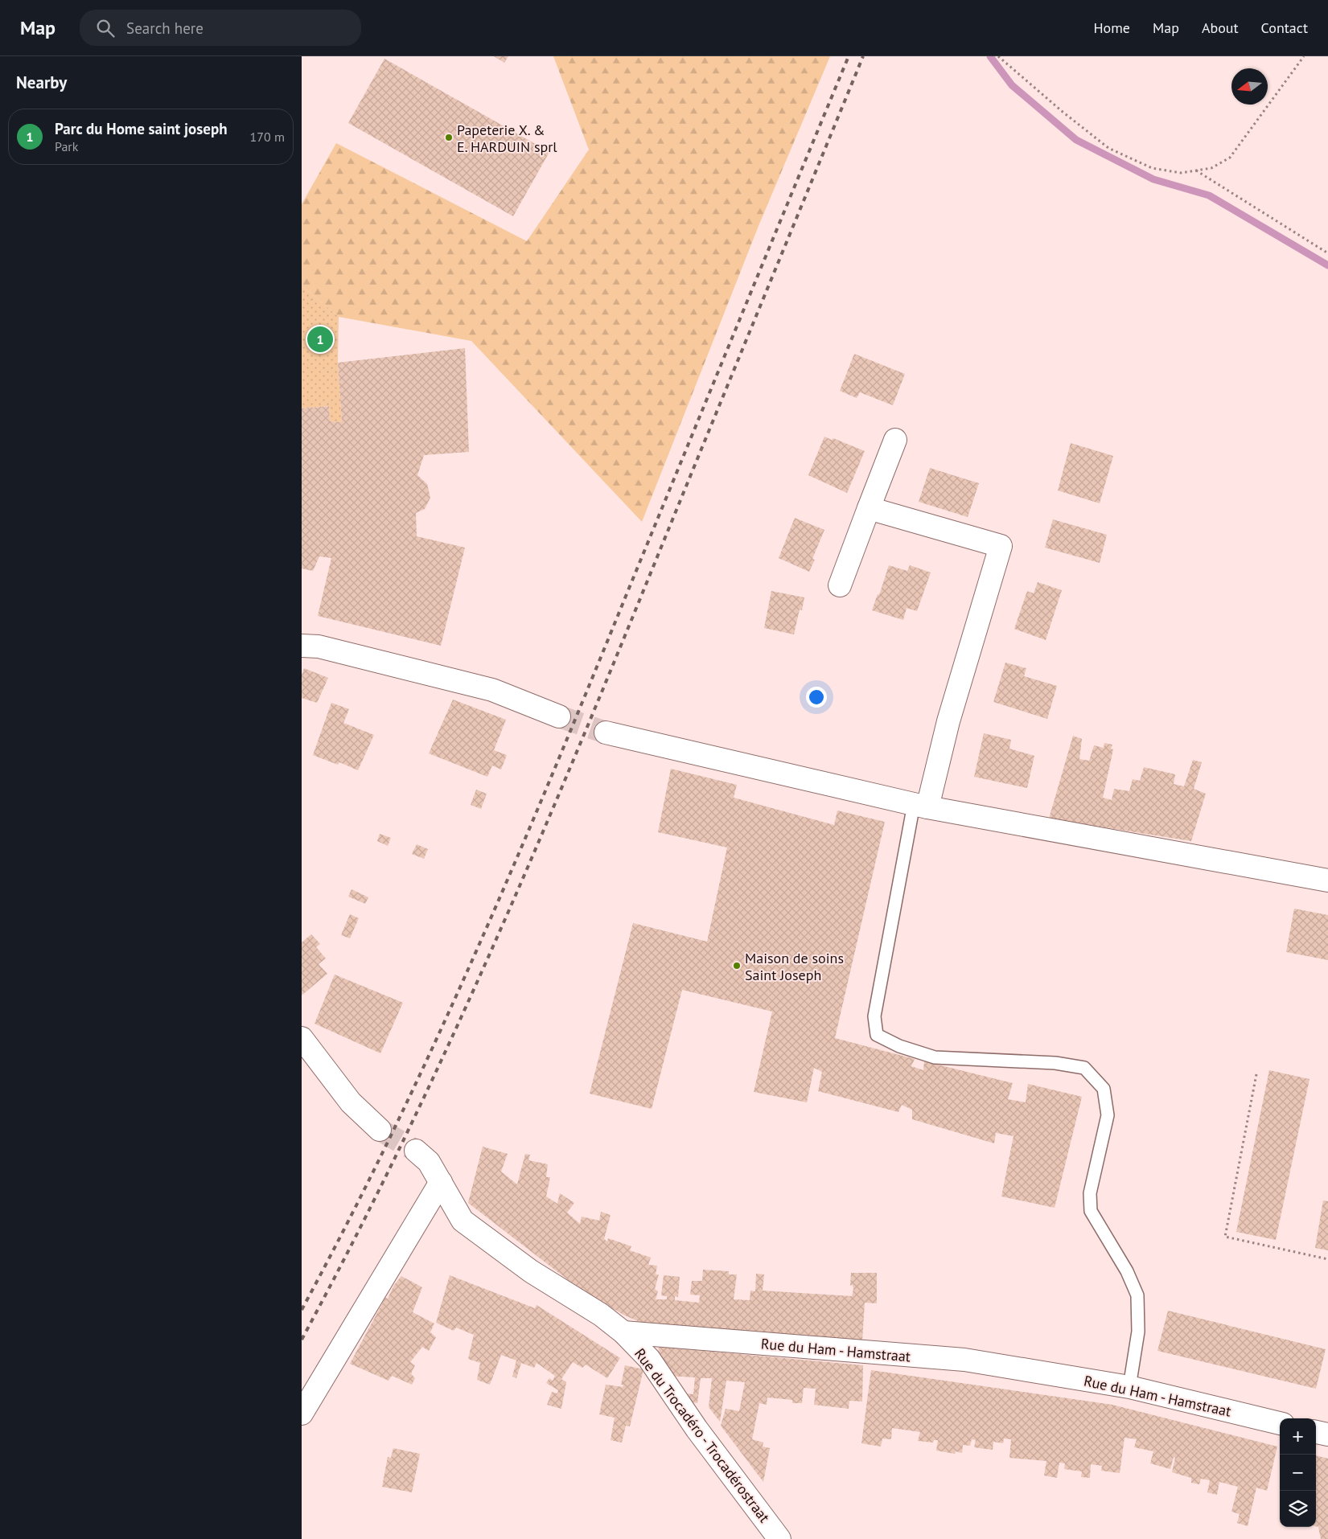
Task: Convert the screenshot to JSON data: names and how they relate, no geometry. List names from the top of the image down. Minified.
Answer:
{"streets":{"street":["Rue du Ham - Hamstraat","Rue du Trocadéro - Trocadérostraat"]},"crossings":[["Rue du Ham - Hamstraat","Rue du Trocadéro - Trocadérostraat"]],"places":["Papeterie X. & E. HARDUIN sprl","Maison de soins Saint Joseph"],"north":"left","page":{"header":"Map","search":"Search here","nav":["Home","Map","About","Contact"],"heading":"Nearby","list":[{"mark":"1","name":"Parc du Home saint joseph","note":"Park","value":"170 m"}],"pins":"1","map_buttons":["+","−"]}}
